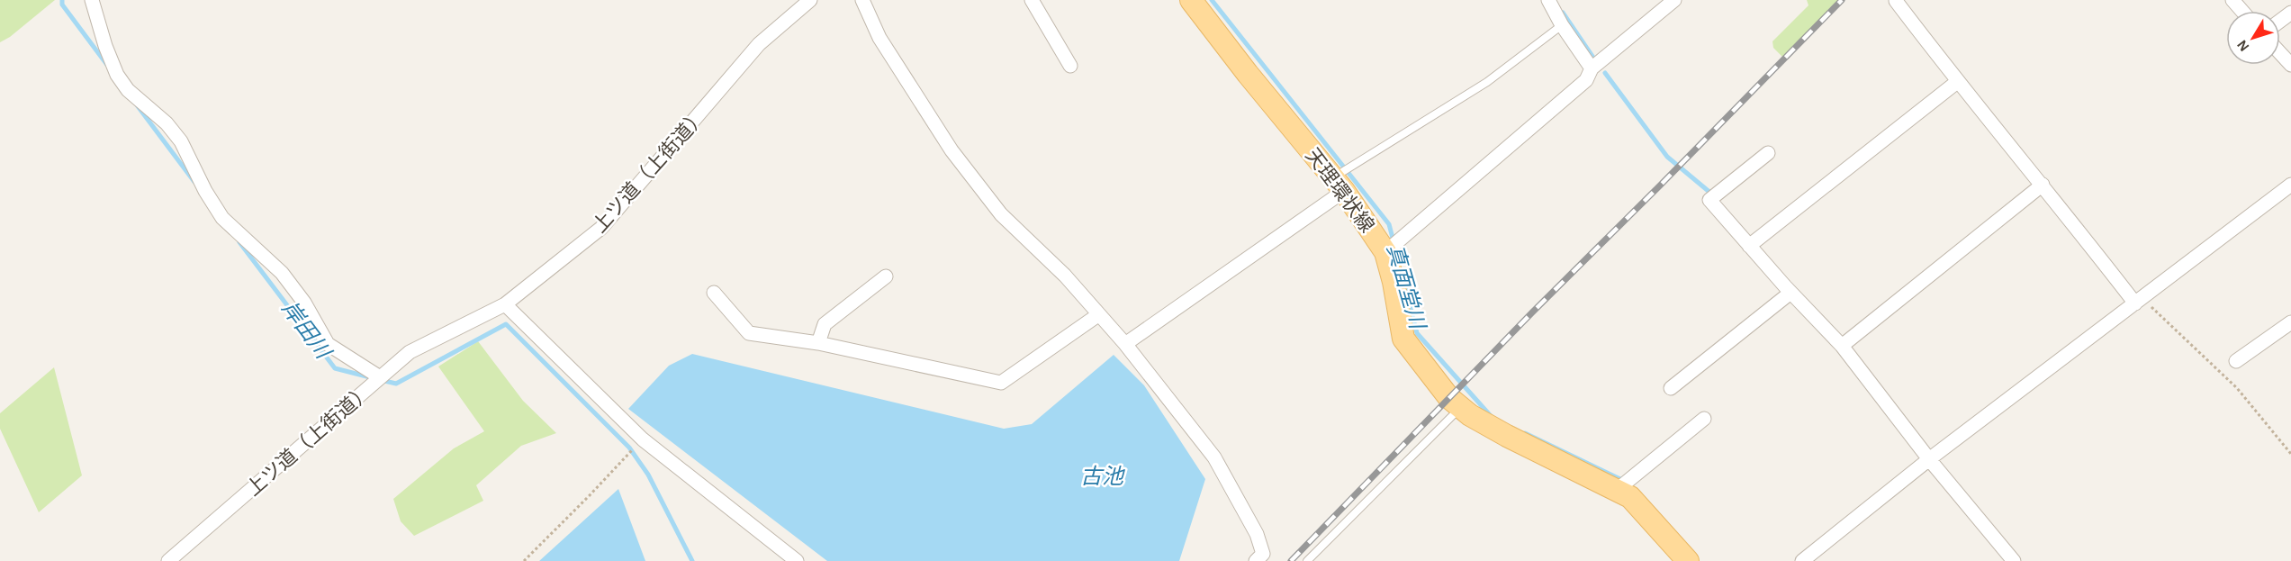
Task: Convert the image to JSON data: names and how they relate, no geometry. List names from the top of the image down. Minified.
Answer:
{"streets":{"main road":["天理環状線"],"street":["上ツ道（上街道）"]},"water":["真面堂川","岸田川","古池"],"north":"bottom left"}
